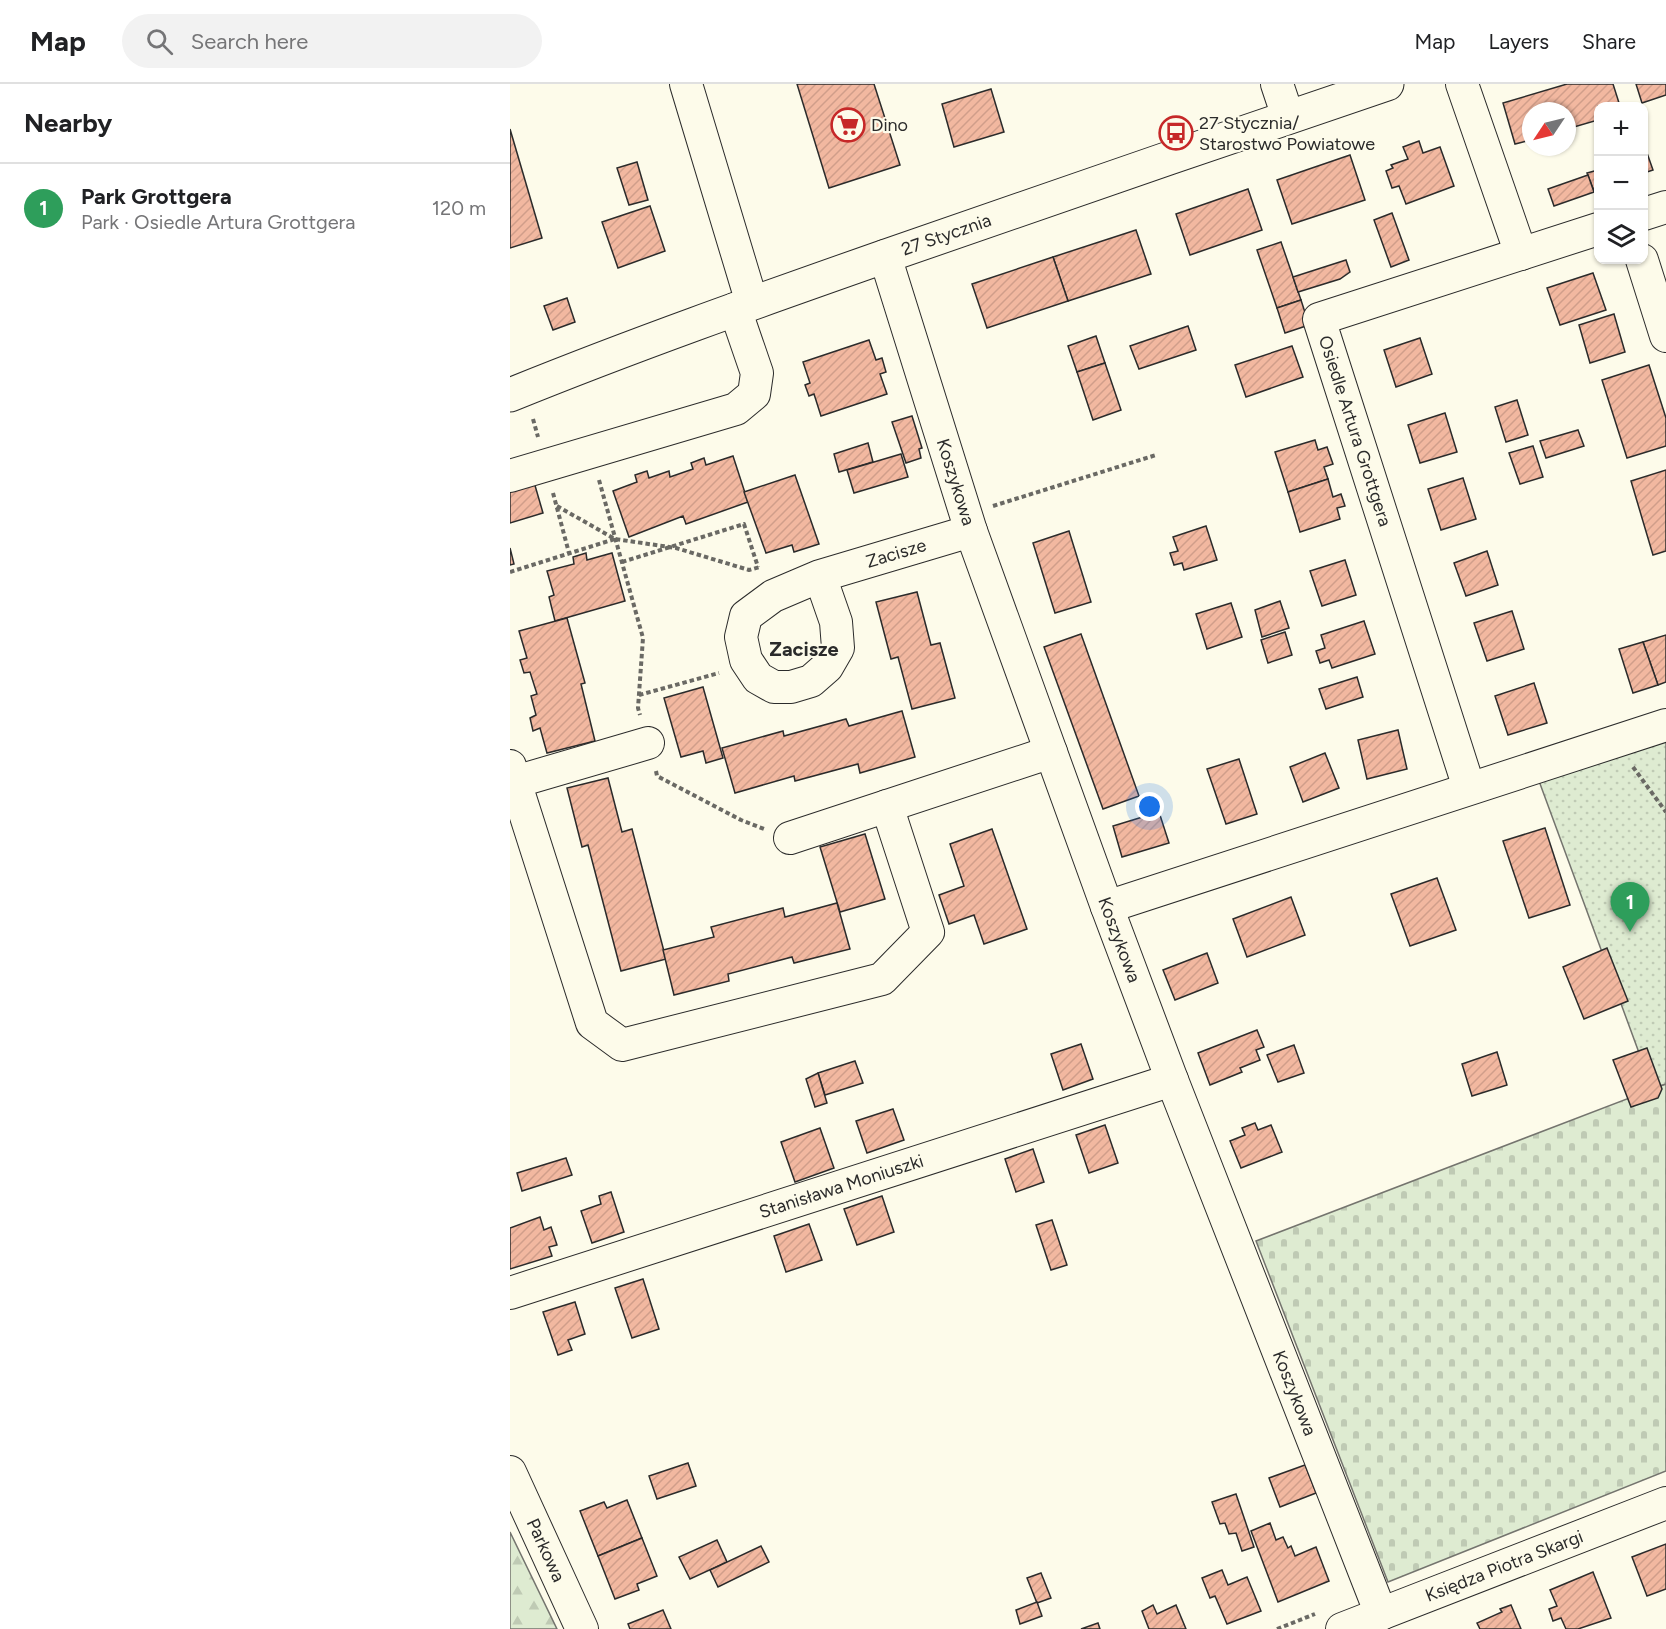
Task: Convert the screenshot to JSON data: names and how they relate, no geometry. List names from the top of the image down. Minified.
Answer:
{"streets":{"main road":["27 Stycznia"],"street":["Osiedle Artura Grottgera","Koszykowa","Zacisze","Stanisława Moniuszki","Parkowa","Księdza Piotra Skargi"]},"crossings":[["27 Stycznia","Koszykowa"],["Koszykowa","Zacisze"],["Koszykowa","Stanisława Moniuszki"],["Koszykowa","Księdza Piotra Skargi"]],"districts":["Zacisze"],"places":{"supermarket":["Dino"],"bus stop":["27 Stycznia/ Starostwo Powiatowe"]},"north":"bottom left","page":{"header":"Map","search":"Search here","nav":["Map","Layers","Share"],"heading":"Nearby","map_buttons":["+","−"],"list":[{"mark":"1","name":"Park Grottgera","note":"Park · Osiedle Artura Grottgera","value":"120 m"}],"pins":"1"}}
